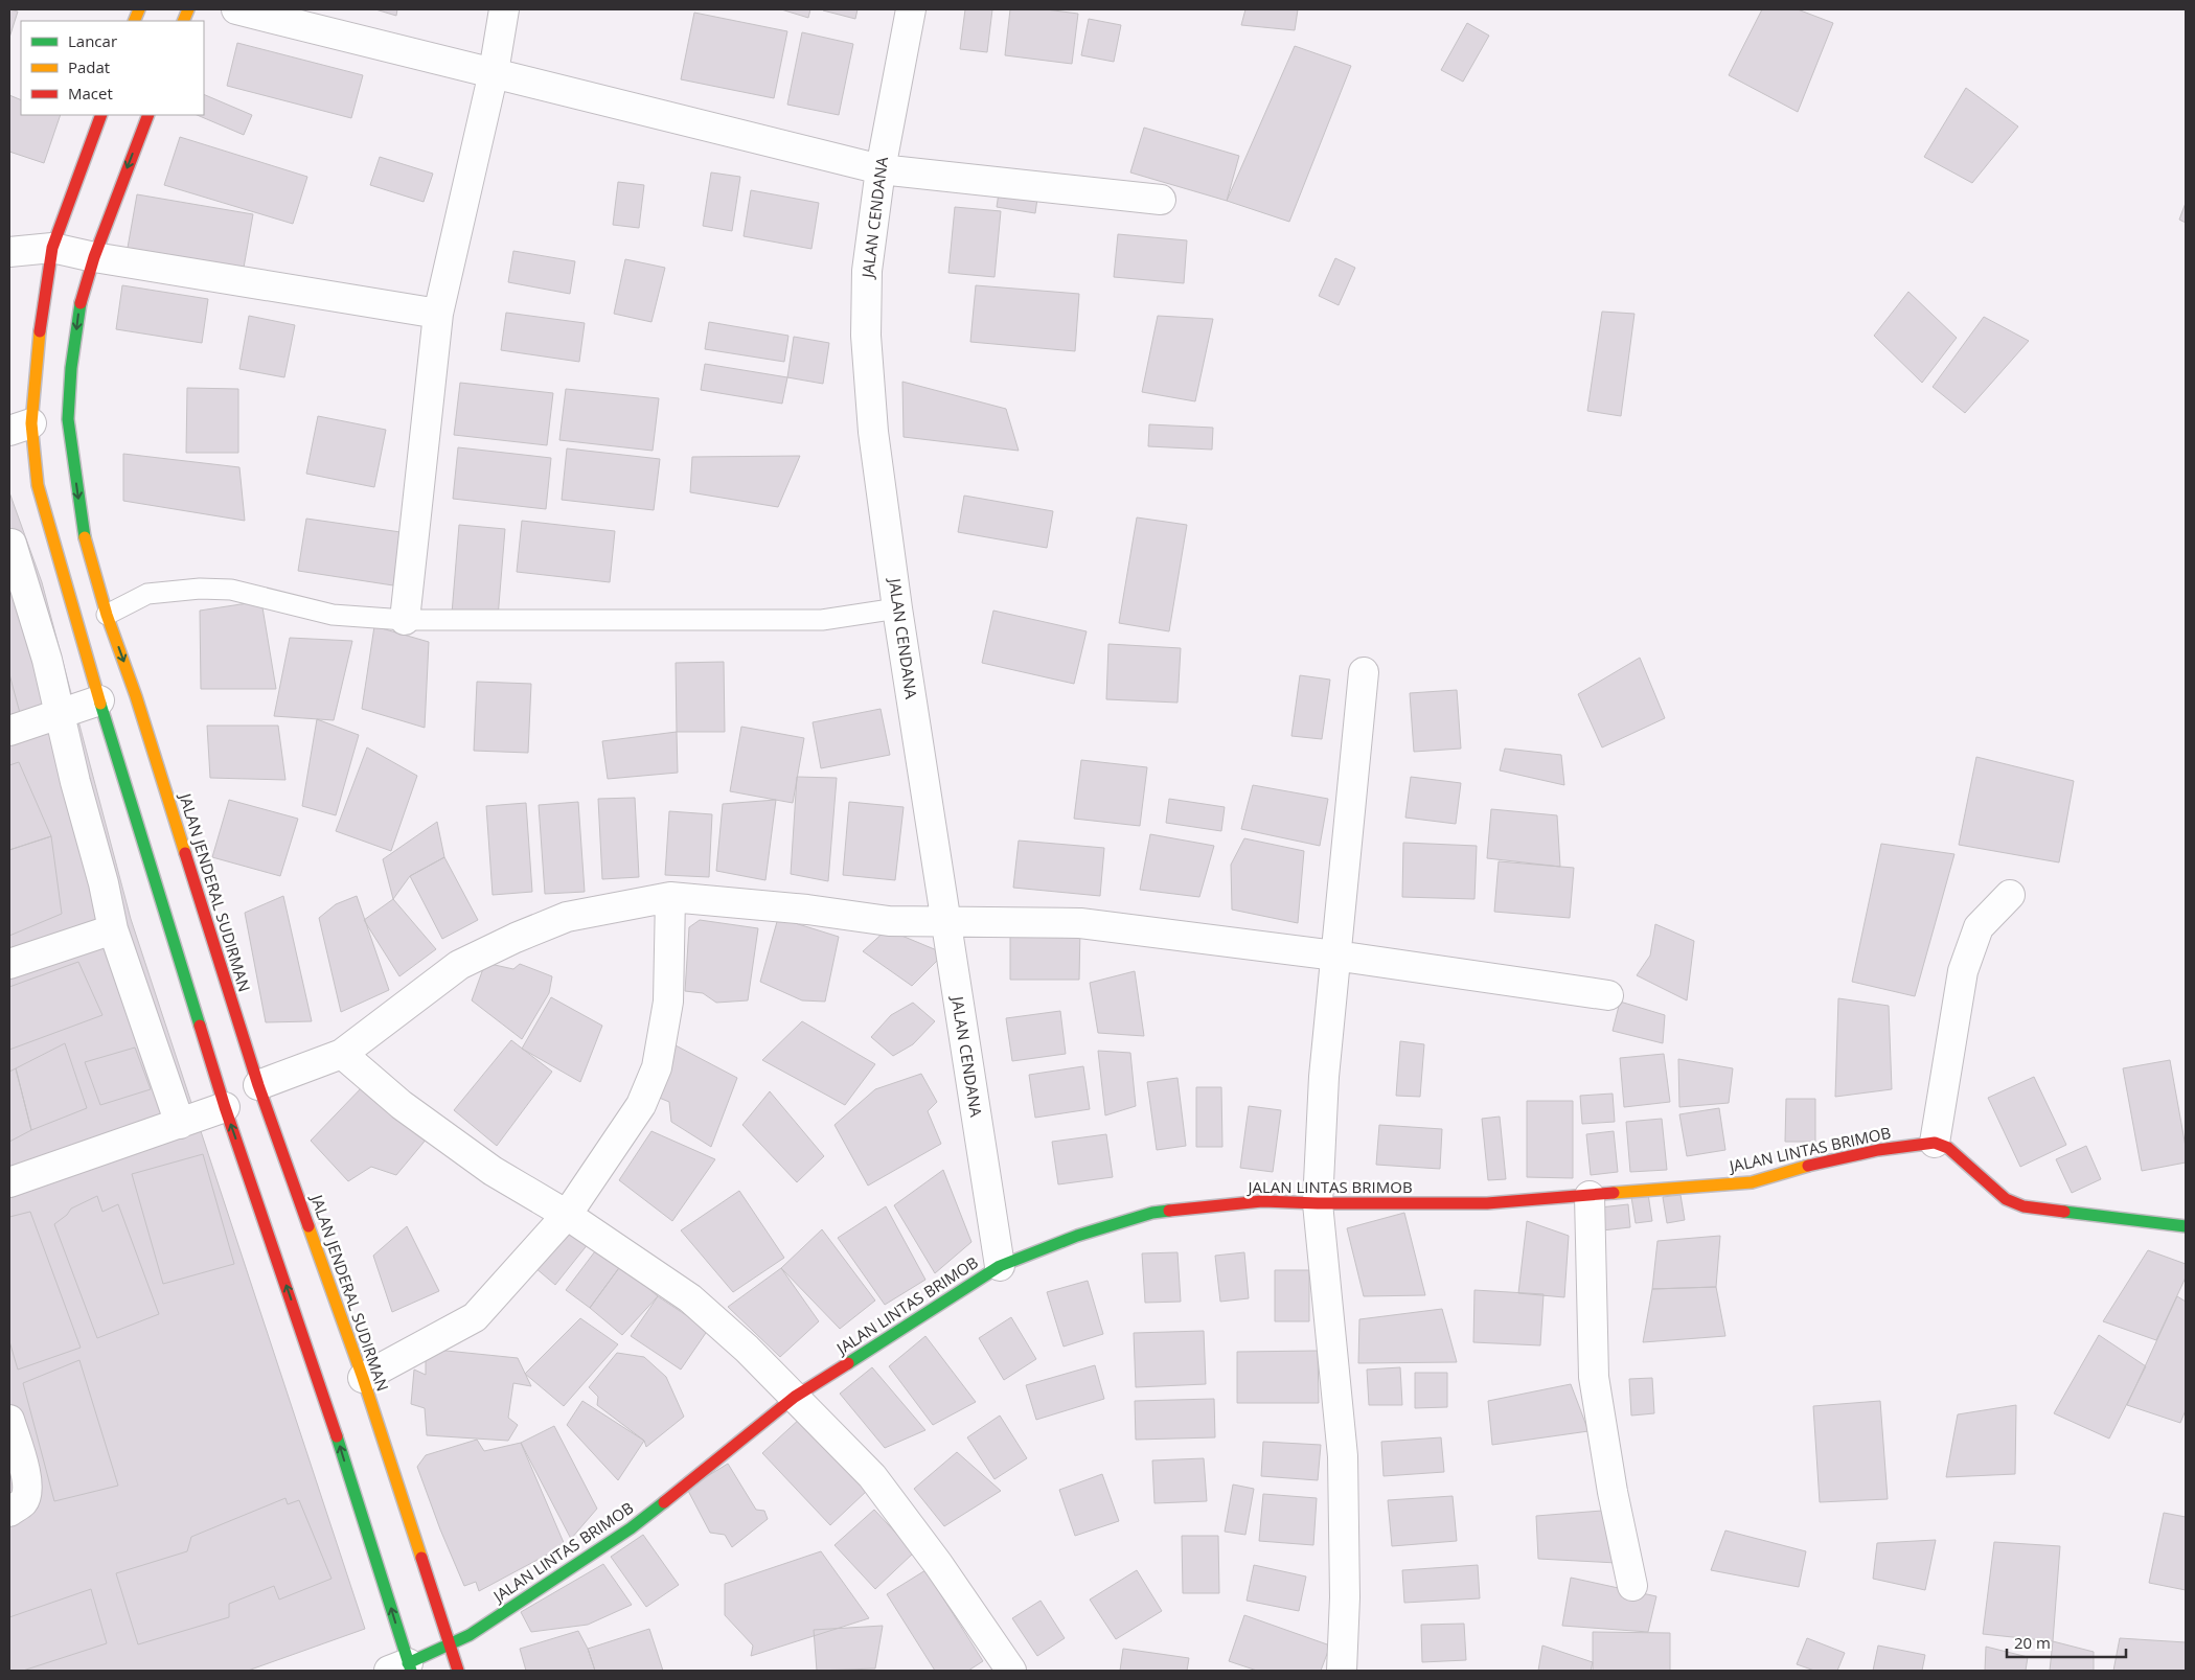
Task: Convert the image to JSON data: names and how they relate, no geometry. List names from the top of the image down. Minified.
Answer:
{"streets":{"main road":["JALAN JENDERAL SUDIRMAN","JALAN LINTAS BRIMOB"],"street":["JALAN CENDANA"]},"crossings":[["JALAN CENDANA","JALAN LINTAS BRIMOB"],["JALAN JENDERAL SUDIRMAN","JALAN LINTAS BRIMOB"]],"legend":["Lancar","Padat","Macet"],"scale_bar":"20 m"}
